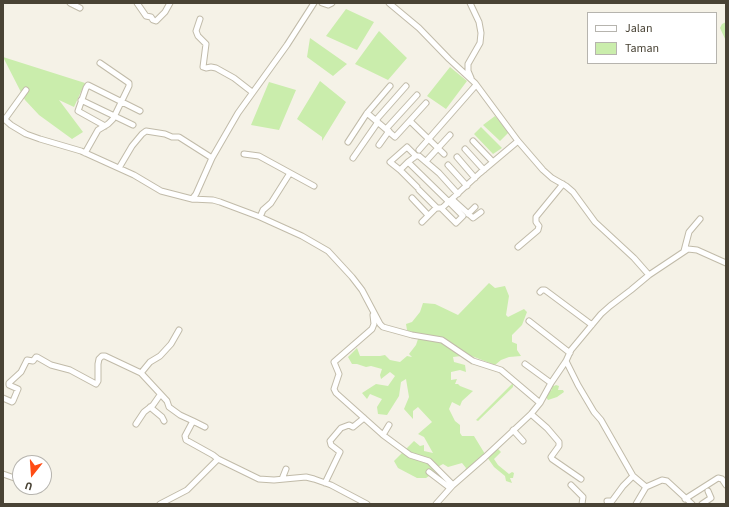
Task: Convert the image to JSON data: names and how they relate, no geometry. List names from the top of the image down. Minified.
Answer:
{"legend":["Jalan","Taman"],"north":"bottom"}
